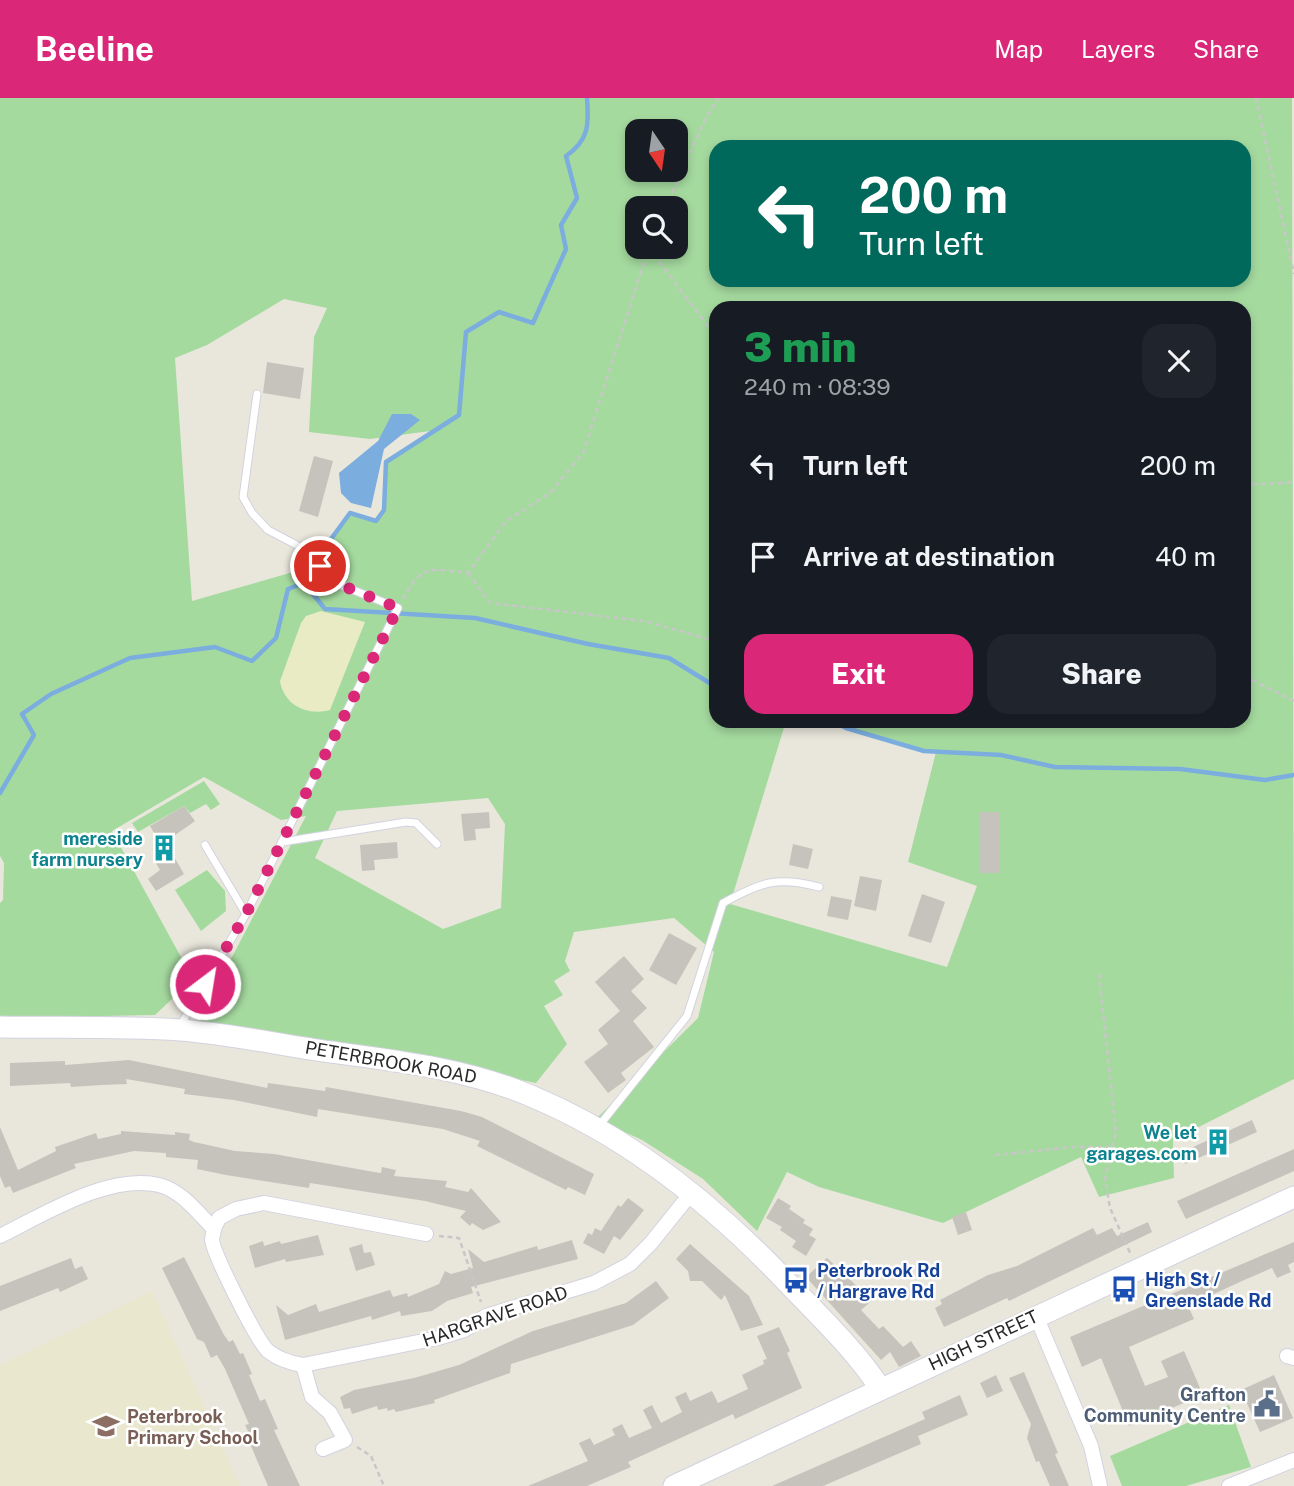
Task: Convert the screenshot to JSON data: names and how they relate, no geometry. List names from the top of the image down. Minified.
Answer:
{"streets":{"street":["PETERBROOK ROAD","HARGRAVE ROAD","HIGH STREET"]},"crossings":[["PETERBROOK ROAD","HARGRAVE ROAD"],["PETERBROOK ROAD","HIGH STREET"]],"places":{"building":["mereside farm nursery","We let garages.com"],"bus stop":["Peterbrook Rd / Hargrave Rd","High St / Greenslade Rd"],"public building":["Grafton Community Centre"],"school or university":["Peterbrook Primary School"]},"north":"bottom","page":{"header":"Beeline","nav":["Map","Layers","Share"],"turn":["200 m","Turn left"],"heading":["3 min","240 m · 08:39"],"list":[{"name":"Turn left","value":"200 m"},{"name":"Arrive at destination","value":"40 m"}],"buttons":["Exit","Share"]}}
